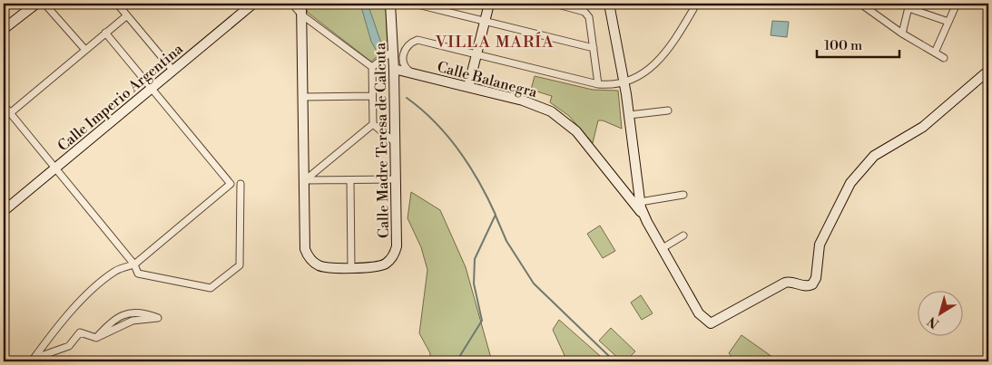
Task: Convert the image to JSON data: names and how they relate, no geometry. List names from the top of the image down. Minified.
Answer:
{"streets":{"street":["Calle Balanegra","Calle Imperio Argentina","Calle Madre Teresa de Calcuta"]},"crossings":[["Calle Balanegra","Calle Madre Teresa de Calcuta"]],"districts":["VILLA MARÍA"],"scale_bar":"100 m","north":"bottom left"}
